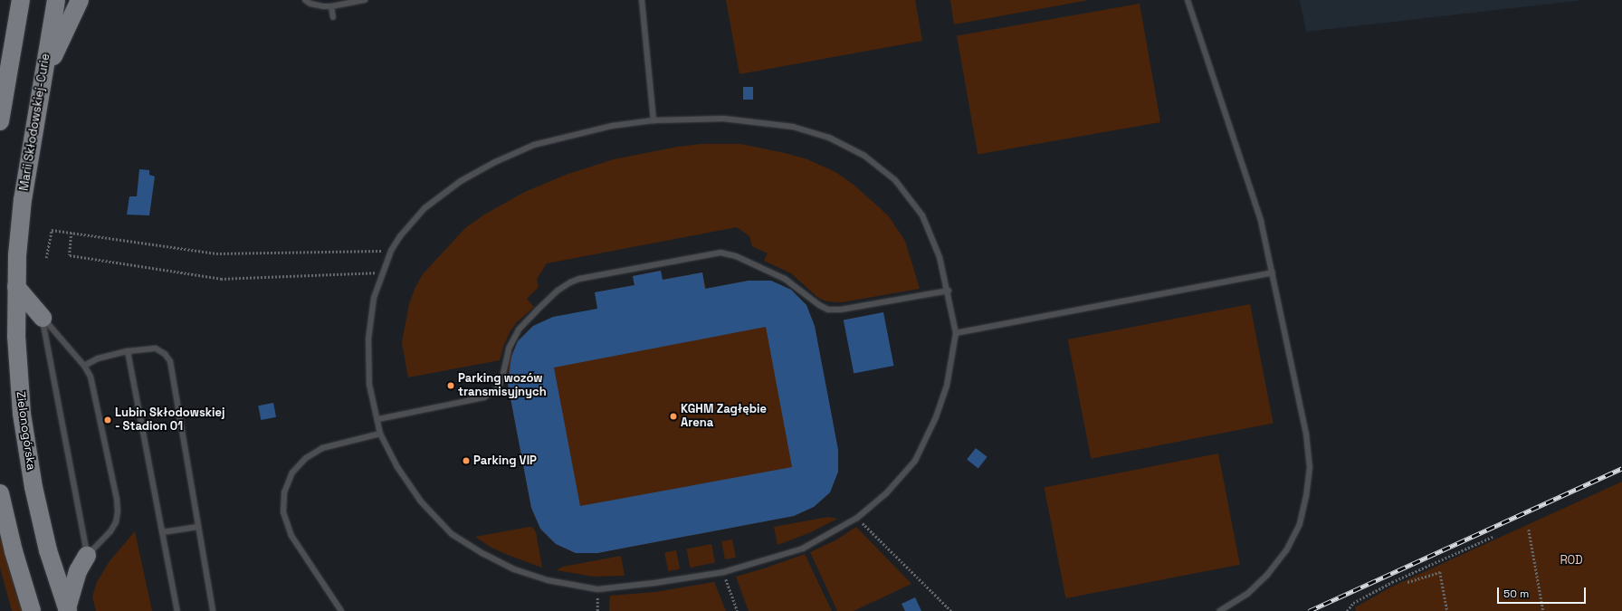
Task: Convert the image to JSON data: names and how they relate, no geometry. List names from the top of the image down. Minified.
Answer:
{"streets":{"main road":["Marii Skłodowskiej-Curie","Zielonogórska"]},"crossings":[["Marii Skłodowskiej-Curie","Zielonogórska"]],"parks":["ROD"],"places":["Parking wozów transmisyjnych","KGHM Zagłębie Arena","Lubin Skłodowskiej - Stadion 01","Parking VIP"],"scale_bar":"50 m"}
